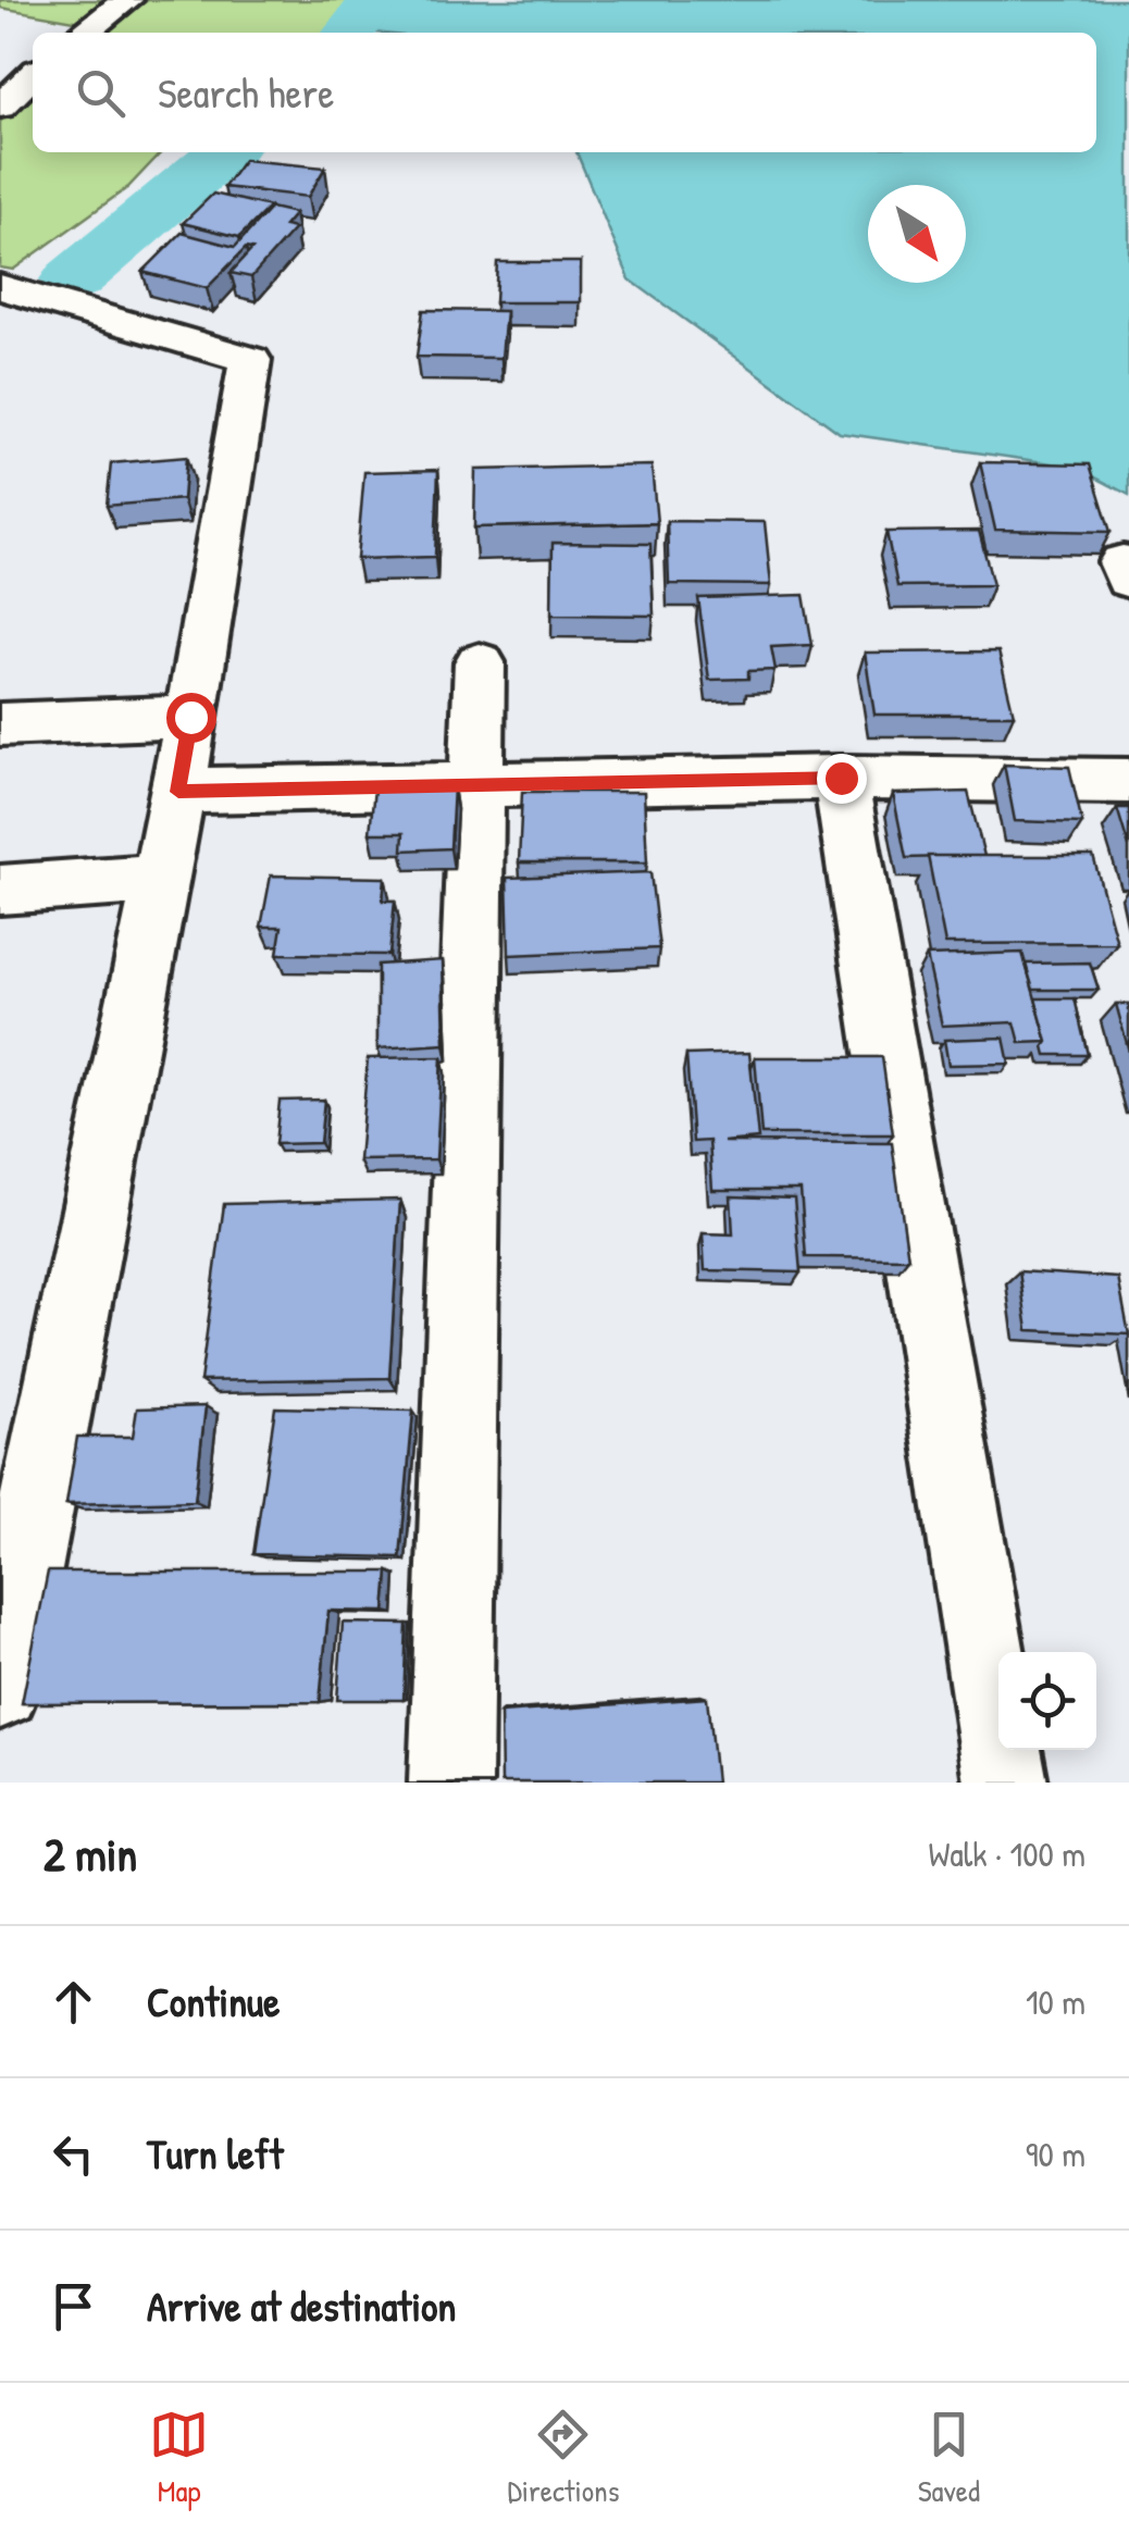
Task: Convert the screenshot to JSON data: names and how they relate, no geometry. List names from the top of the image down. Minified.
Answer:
{"north":"bottom right","page":{"search":"Search here","heading":["2 min","Walk · 100 m"],"list":[["Continue","10 m"],["Turn left","90 m"],"Arrive at destination"],"nav":["Map","Directions","Saved"]}}
